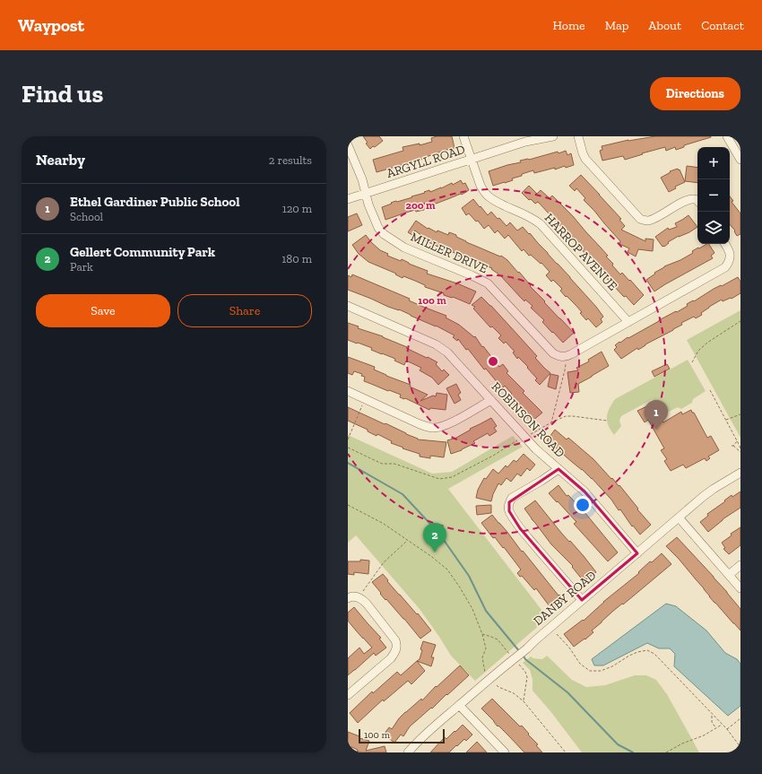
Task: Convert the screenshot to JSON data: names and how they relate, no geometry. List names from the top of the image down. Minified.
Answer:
{"streets":{"street":["ARGYLL ROAD","HARROP AVENUE","MILLER DRIVE","ROBINSON ROAD","DANBY ROAD"]},"crossings":[["ARGYLL ROAD","HARROP AVENUE"],["ARGYLL ROAD","MILLER DRIVE"],["HARROP AVENUE","MILLER DRIVE"],["ROBINSON ROAD","DANBY ROAD"]],"scale_bar":"100 m","page":{"header":"Waypost","nav":["Home","Map","About","Contact"],"buttons":["Directions",["Save","Share"]],"title":"Find us","heading":["Nearby","2 results"],"map_buttons":["+","−"],"list":[{"mark":"1","name":"Ethel Gardiner Public School","note":"School","value":"120 m"},{"mark":"2","name":"Gellert Community Park","note":"Park","value":"180 m"}],"pins":["1","2"],"scale":"100 m"},"rings":["200 m","100 m"]}
